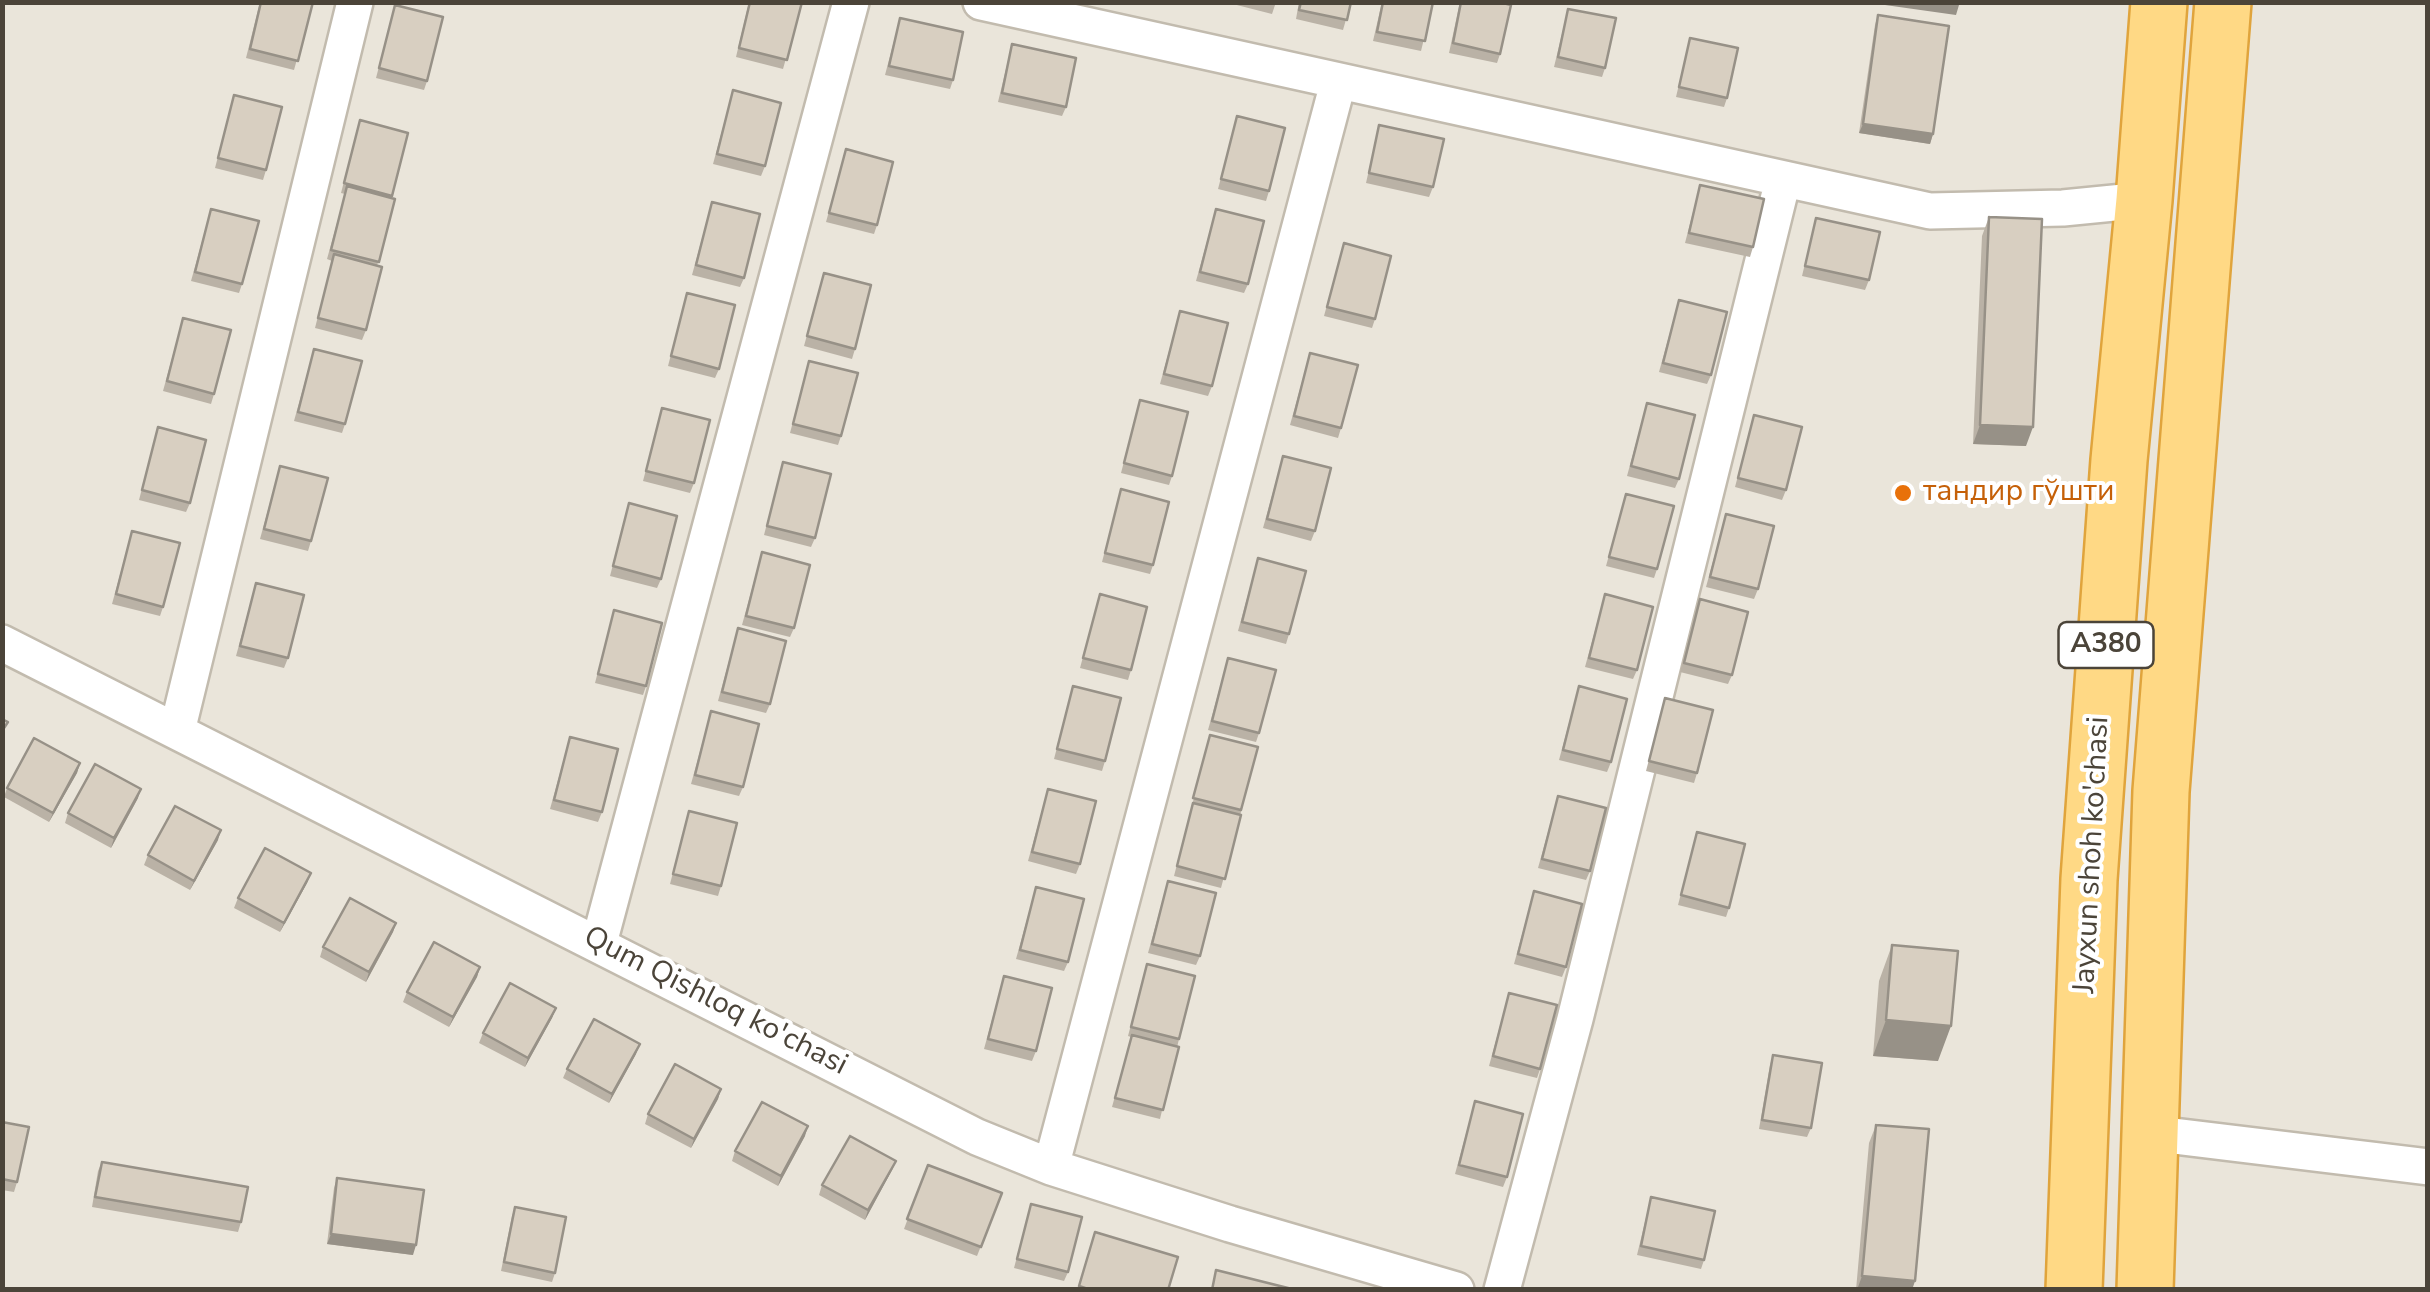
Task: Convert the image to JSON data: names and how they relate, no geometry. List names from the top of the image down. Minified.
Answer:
{"streets":{"highway":["A380","Jayxun shoh ko'chasi"],"street":["Qum Qishloq ko'chasi"]},"places":["тандир гўшти"]}
